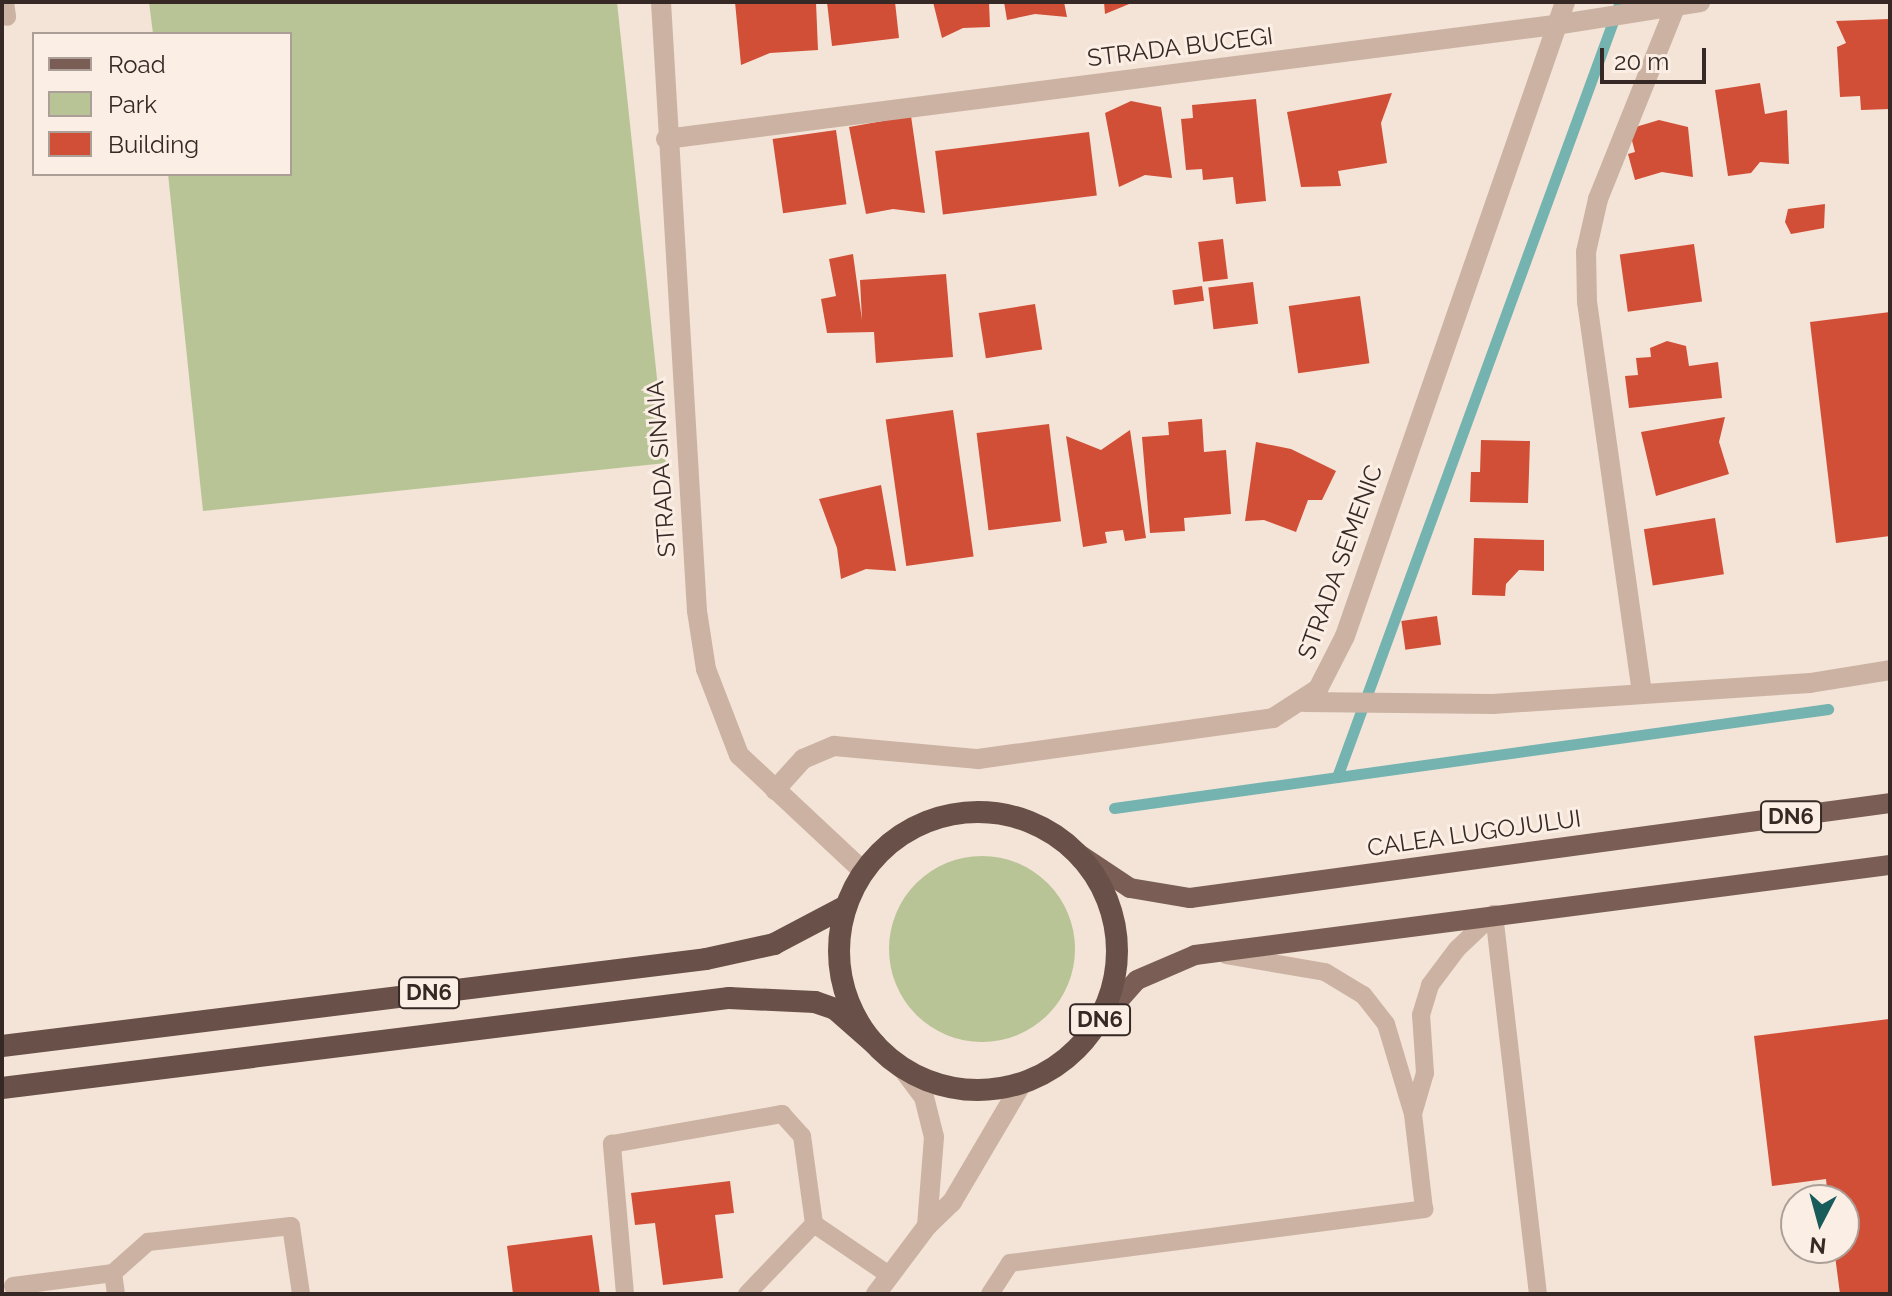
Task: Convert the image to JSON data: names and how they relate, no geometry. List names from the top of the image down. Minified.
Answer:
{"streets":{"highway":["DN6"],"main road":["CALEA LUGOJULUI"],"street":["STRADA BUCEGI","STRADA SINAIA","STRADA SEMENIC"]},"crossings":[["STRADA BUCEGI","STRADA SINAIA"],["STRADA BUCEGI","STRADA SEMENIC"],["STRADA SINAIA","STRADA SEMENIC"],["STRADA SINAIA","DN6"],["STRADA SINAIA","CALEA LUGOJULUI"],["DN6","CALEA LUGOJULUI"]],"legend":["Road","Park","Building"],"scale_bar":"20 m","north":"bottom"}
